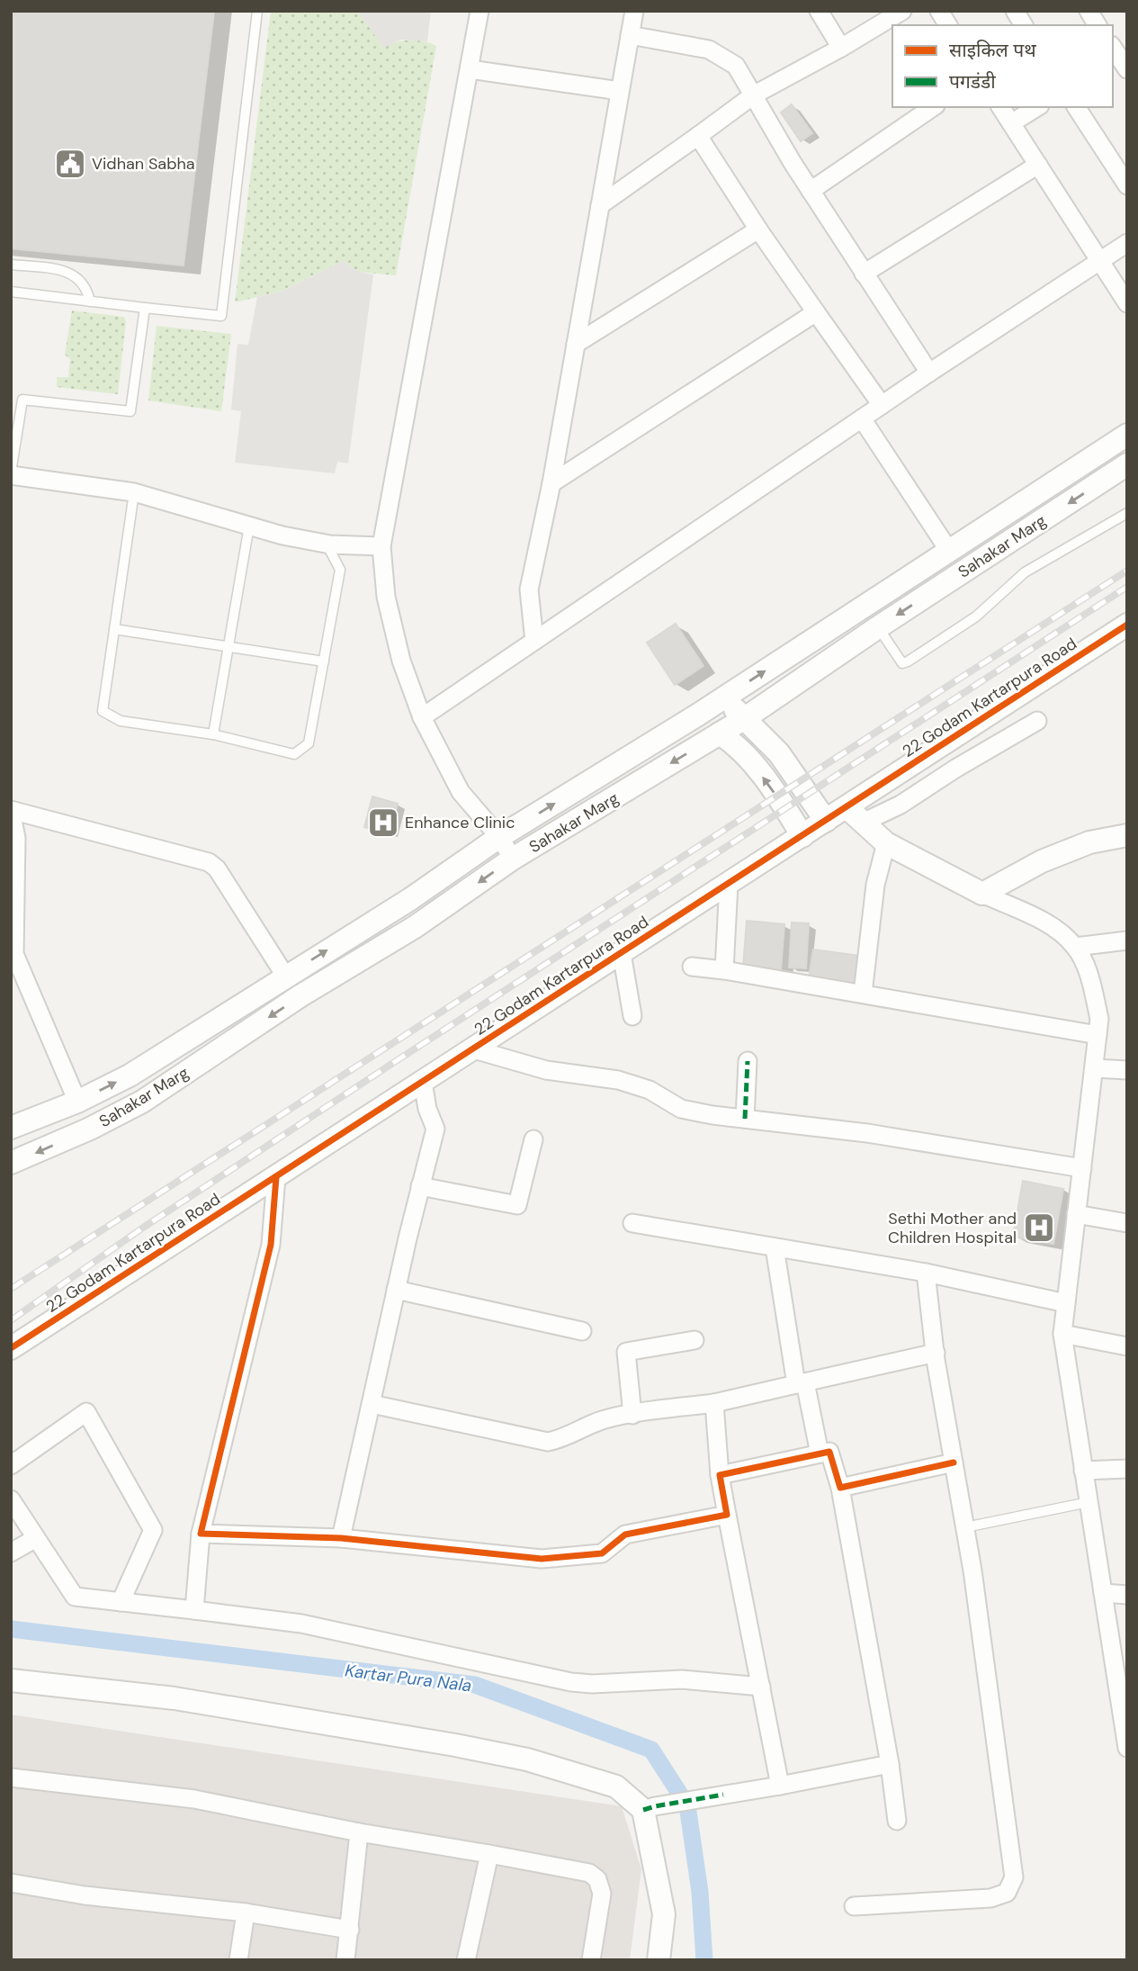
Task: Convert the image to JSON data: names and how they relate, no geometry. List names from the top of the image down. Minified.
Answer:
{"streets":{"street":["Sahakar Marg","22 Godam Kartarpura Road"]},"water":["Kartar Pura Nala"],"places":{"public building":["Vidhan Sabha"],"hospital":["Enhance Clinic","Sethi Mother and Children Hospital"]},"legend":["साइकिल पथ","पगडंडी"]}
